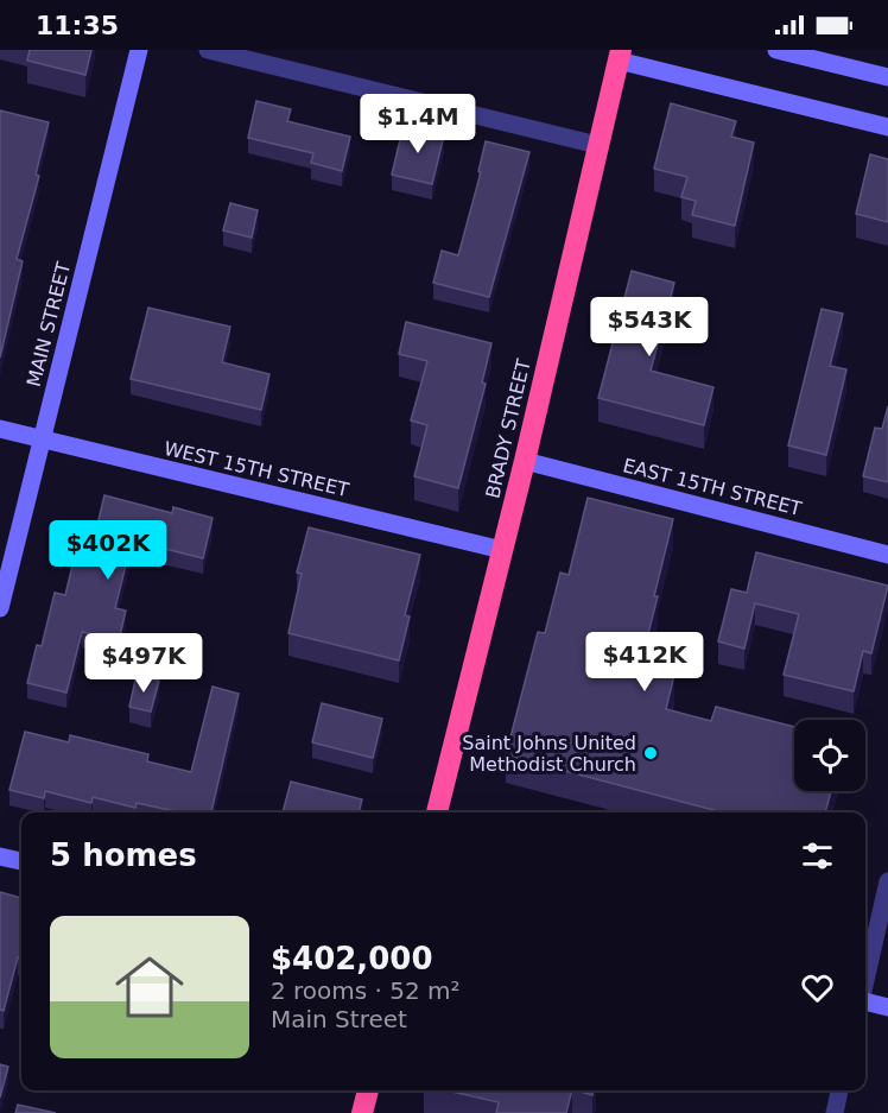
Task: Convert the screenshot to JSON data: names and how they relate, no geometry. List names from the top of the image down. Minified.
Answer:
{"streets":{"highway":["BRADY STREET"],"street":["MAIN STREET","WEST 15TH STREET","EAST 15TH STREET"]},"crossings":[["MAIN STREET","WEST 15TH STREET"],["BRADY STREET","WEST 15TH STREET"],["BRADY STREET","EAST 15TH STREET"]],"places":["Saint Johns United Methodist Church"],"page":{"status":"11:35","price":["$1.4M","$543K","$402K","$412K","$497K"],"heading":"5 homes","list":[{"name":"$402,000","note":"2 rooms · 52 m² · Main Street"}]}}
